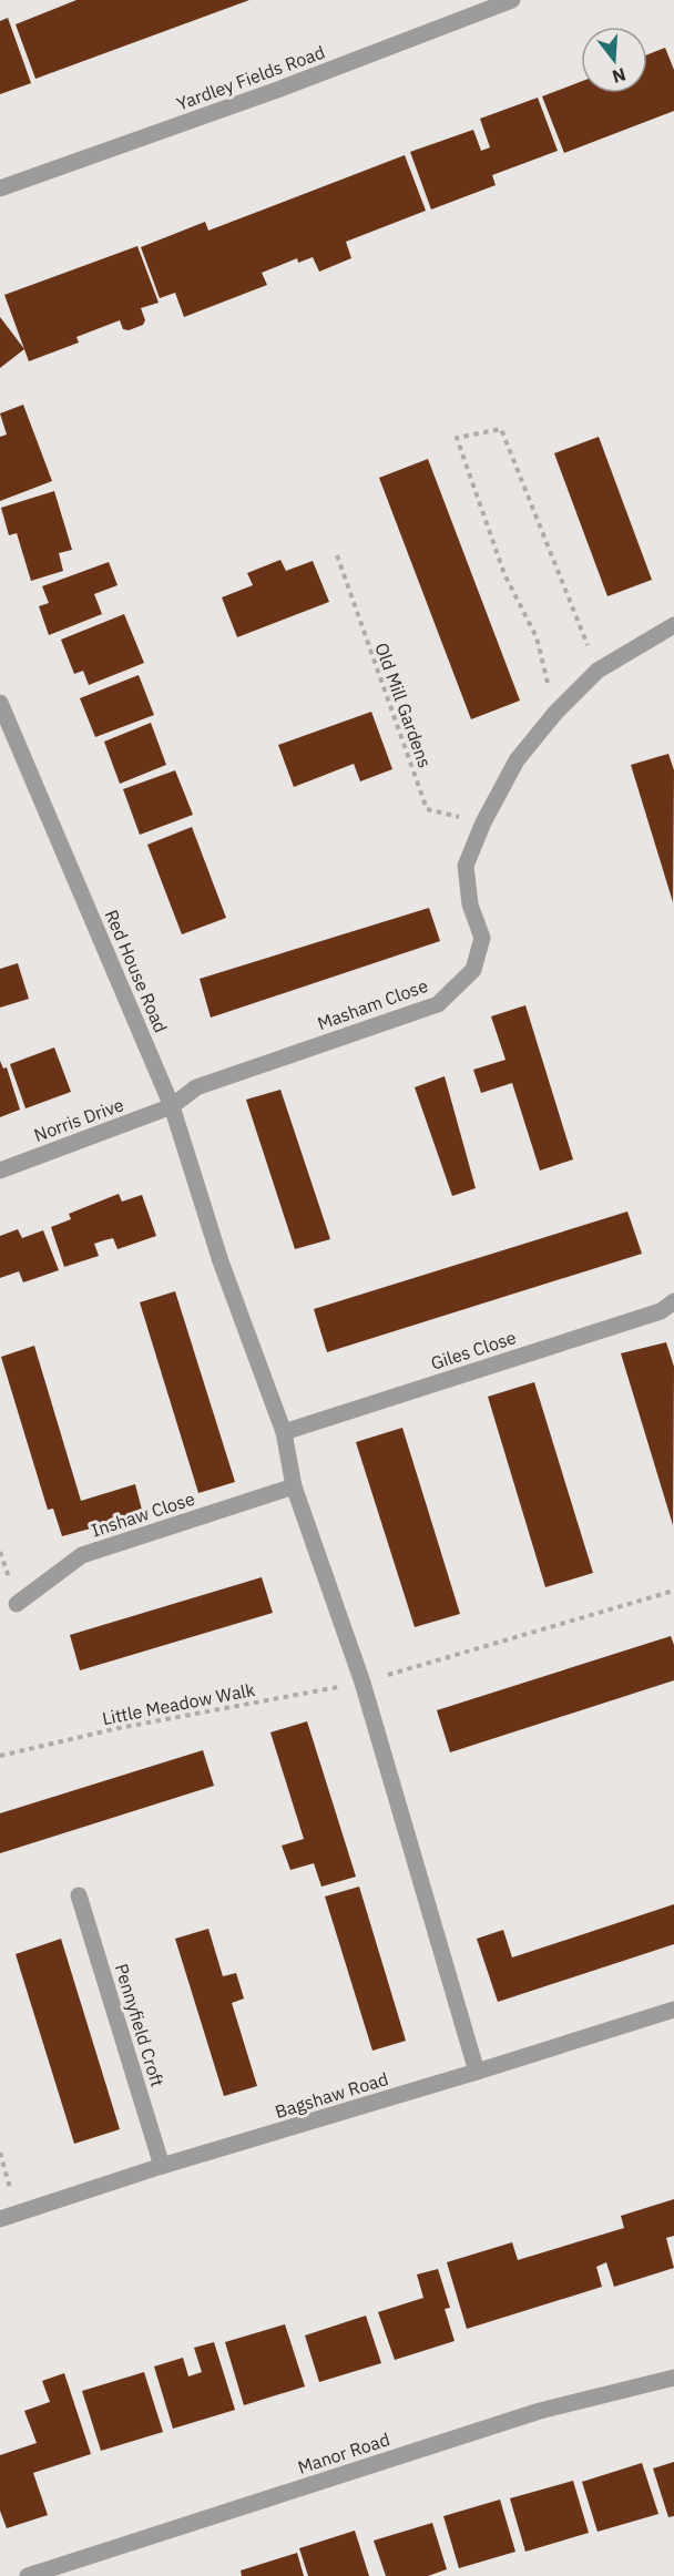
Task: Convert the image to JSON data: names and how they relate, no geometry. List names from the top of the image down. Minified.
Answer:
{"streets":{"street":["Yardley Fields Road","Red House Road","Masham Close","Norris Drive","Giles Close","Inshaw Close","Pennyfield Croft","Bagshaw Road","Manor Road"],"path":["Old Mill Gardens","Little Meadow Walk"]},"crossings":[["Old Mill Gardens","Masham Close"],["Red House Road","Masham Close"],["Red House Road","Norris Drive"],["Red House Road","Giles Close"],["Red House Road","Inshaw Close"],["Red House Road","Little Meadow Walk"],["Red House Road","Bagshaw Road"],["Masham Close","Norris Drive"],["Pennyfield Croft","Bagshaw Road"]],"north":"bottom"}
